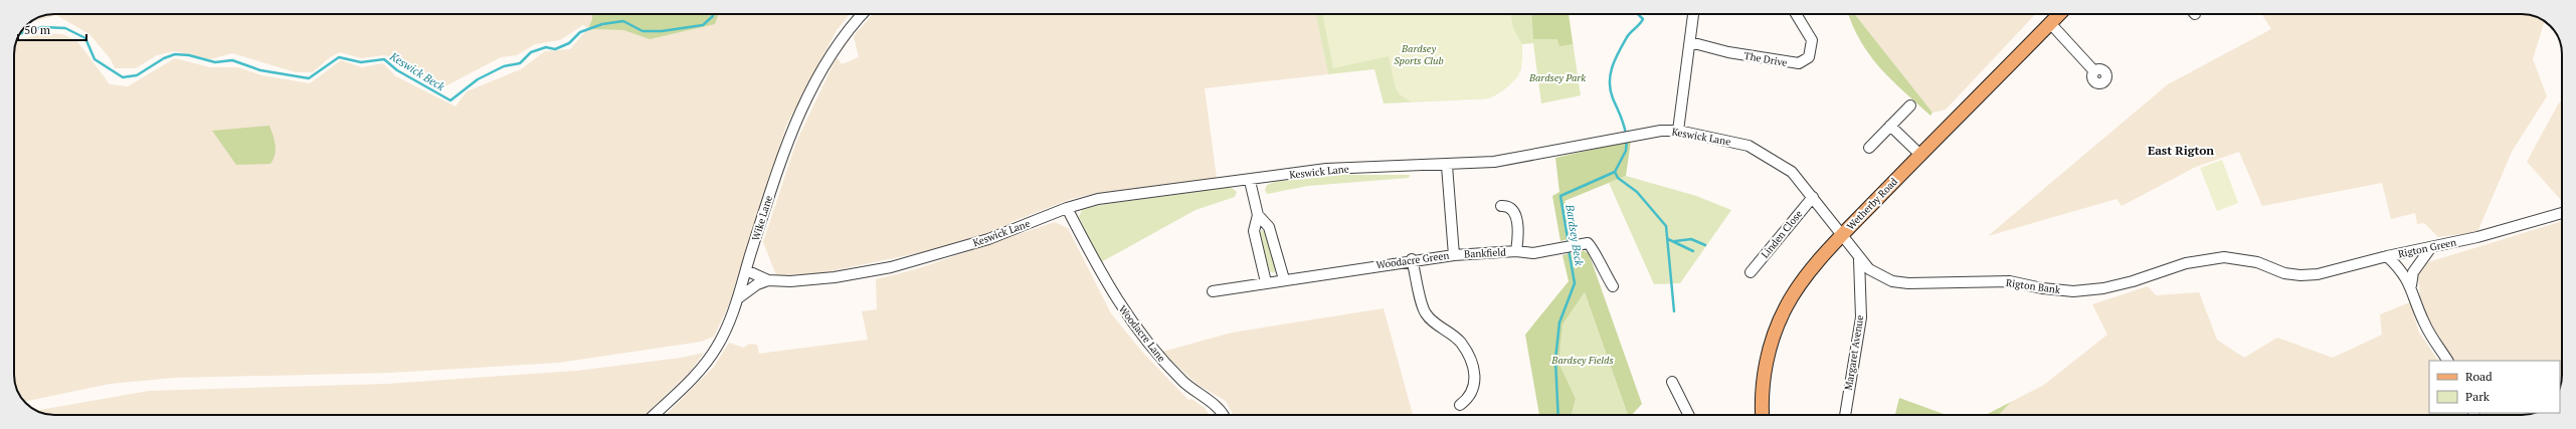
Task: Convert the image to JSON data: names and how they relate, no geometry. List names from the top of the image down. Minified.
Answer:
{"streets":{"main road":["Wetherby Road"],"street":["The Drive","Keswick Lane","Wike Lane","Linden Close","Rigton Green","Bankfield","Woodacre Green","Rigton Bank","Woodacre Lane","Margaret Avenue"]},"crossings":[["Keswick Lane","Wetherby Road"],["Keswick Lane","Wike Lane"],["Keswick Lane","Linden Close"],["Keswick Lane","Woodacre Green"],["Keswick Lane","Rigton Bank"],["Keswick Lane","Woodacre Lane"],["Wetherby Road","Rigton Bank"],["Rigton Green","Rigton Bank"],["Bankfield","Woodacre Green"],["Rigton Bank","Margaret Avenue"]],"districts":["East Rigton"],"water":["Keswick Beck","Bardsey Beck"],"parks":["Bardsey Sports Club","Bardsey Park","Bardsey Fields"],"legend":["Road","Park"],"scale_bar":"50 m"}
